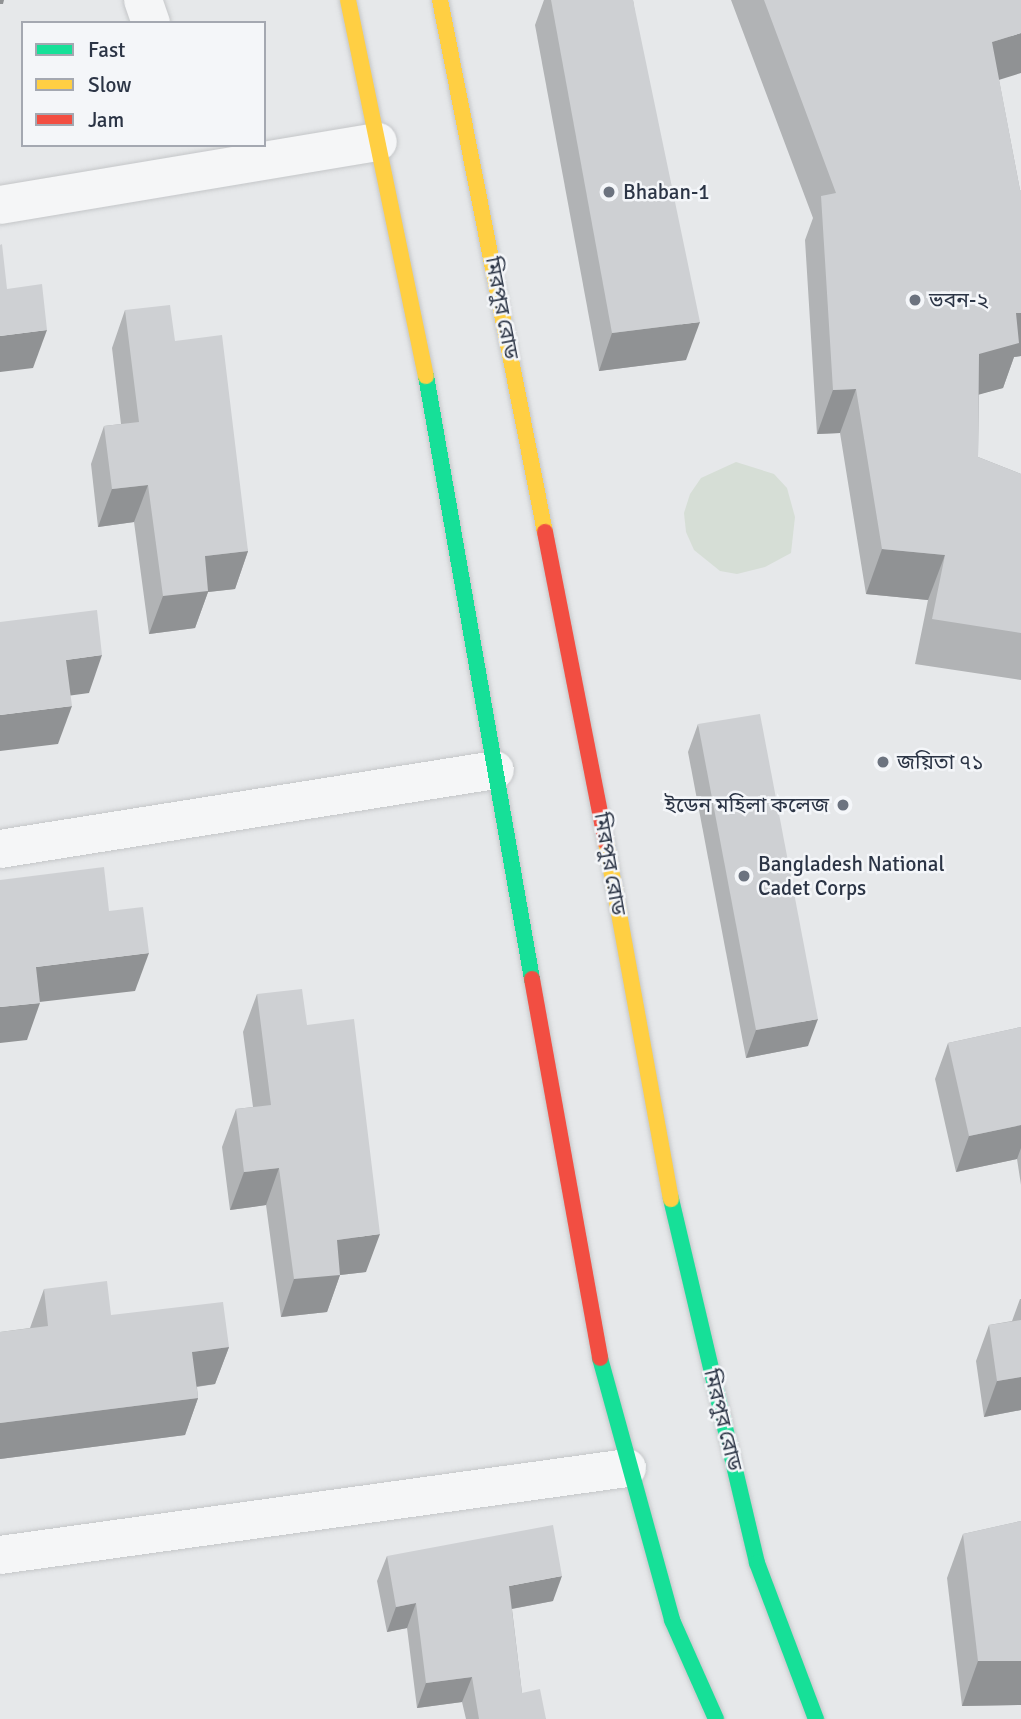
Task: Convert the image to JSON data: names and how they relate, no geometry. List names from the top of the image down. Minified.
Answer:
{"streets":{"main road":["মিরপুর রোড"]},"places":["Bhaban-1","ভবন-২","জয়িতা ৭১","ইডেন মহিলা কলেজ","Bangladesh National Cadet Corps"],"legend":["Fast","Slow","Jam"]}
